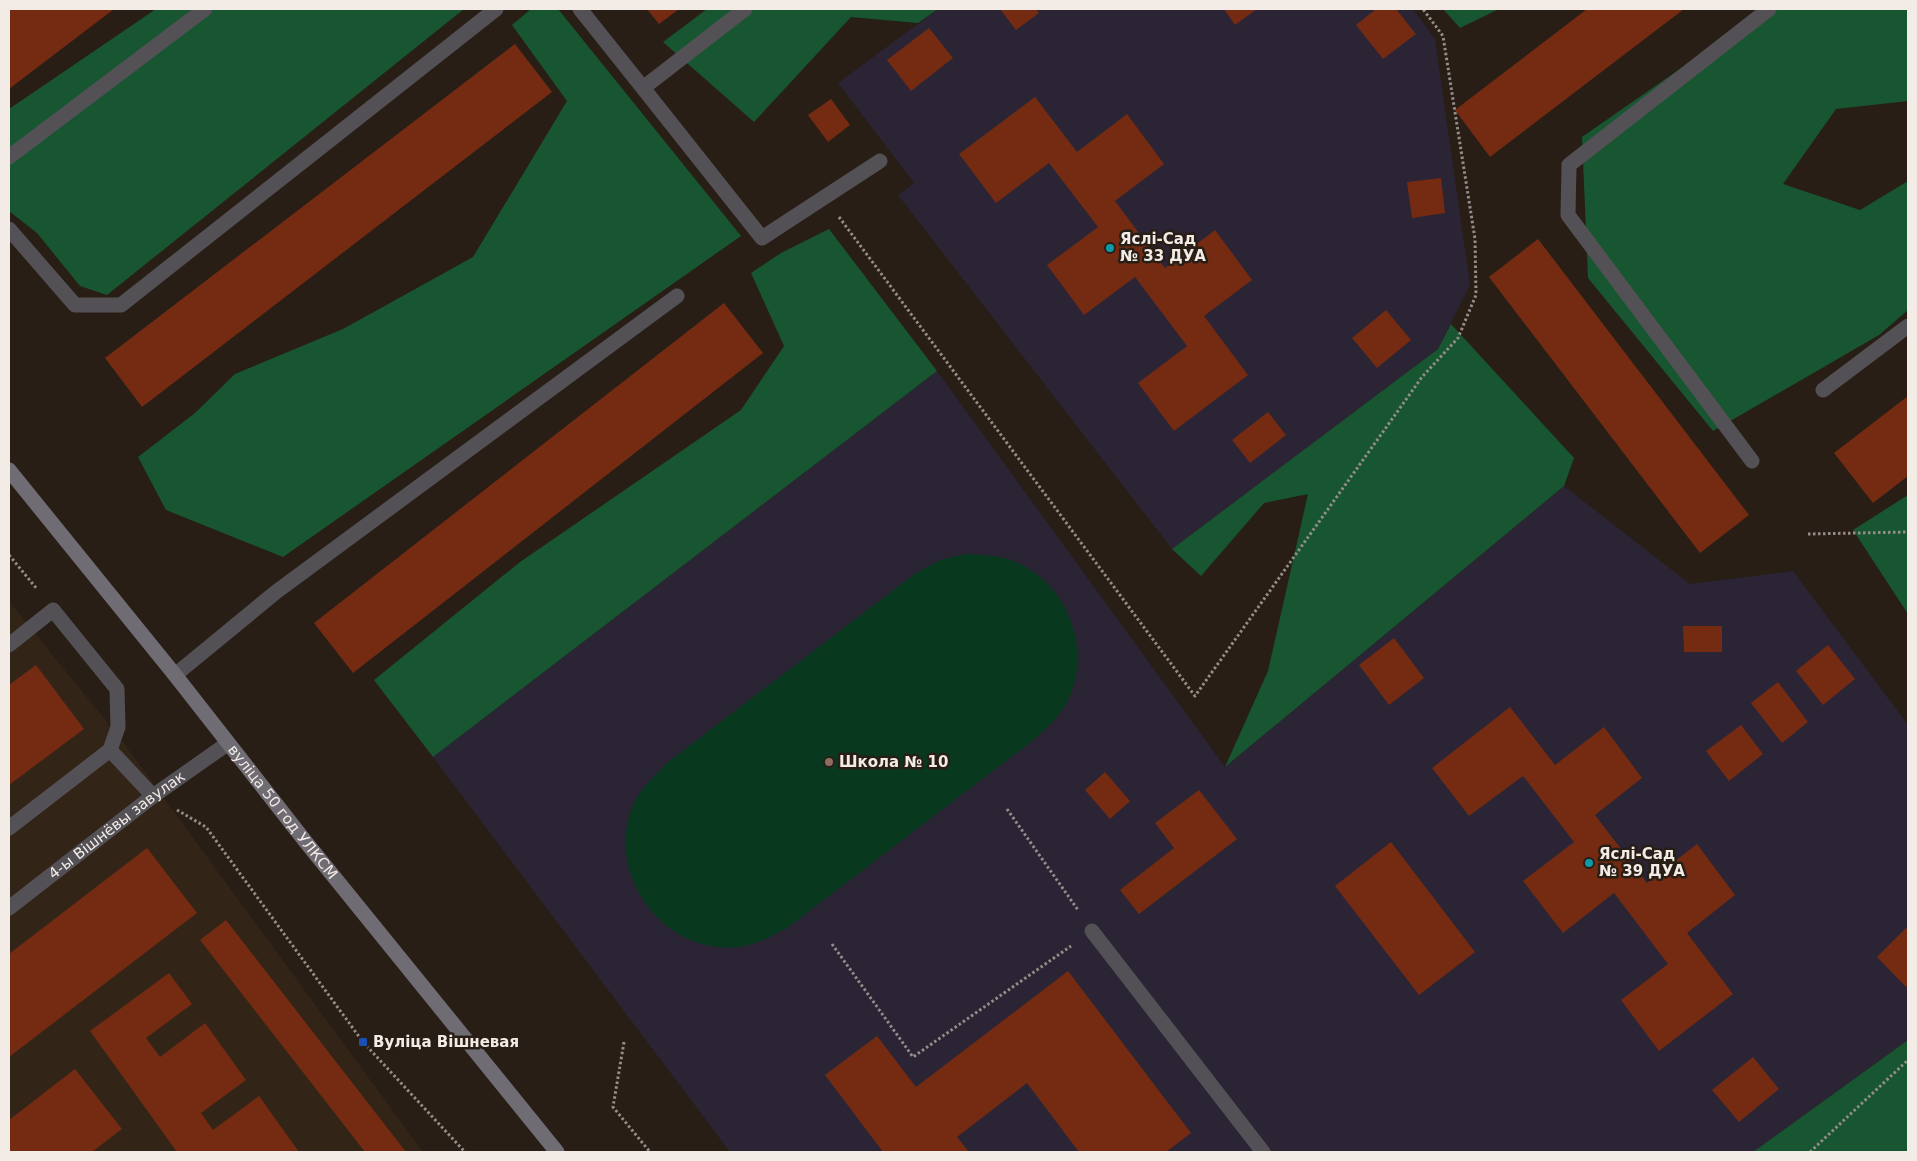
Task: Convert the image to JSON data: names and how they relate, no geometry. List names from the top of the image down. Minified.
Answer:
{"streets":{"main road":["вуліца 50 год УЛКСМ"],"street":["4-ы Вішнёвы завулак"]},"crossings":[["вуліца 50 год УЛКСМ","4-ы Вішнёвы завулак"]],"places":{"other":["Яслі-Сад № 33 ДУА","Школа № 10","Яслі-Сад № 39 ДУА"],"transit":["Вуліца Вішневая"]}}
